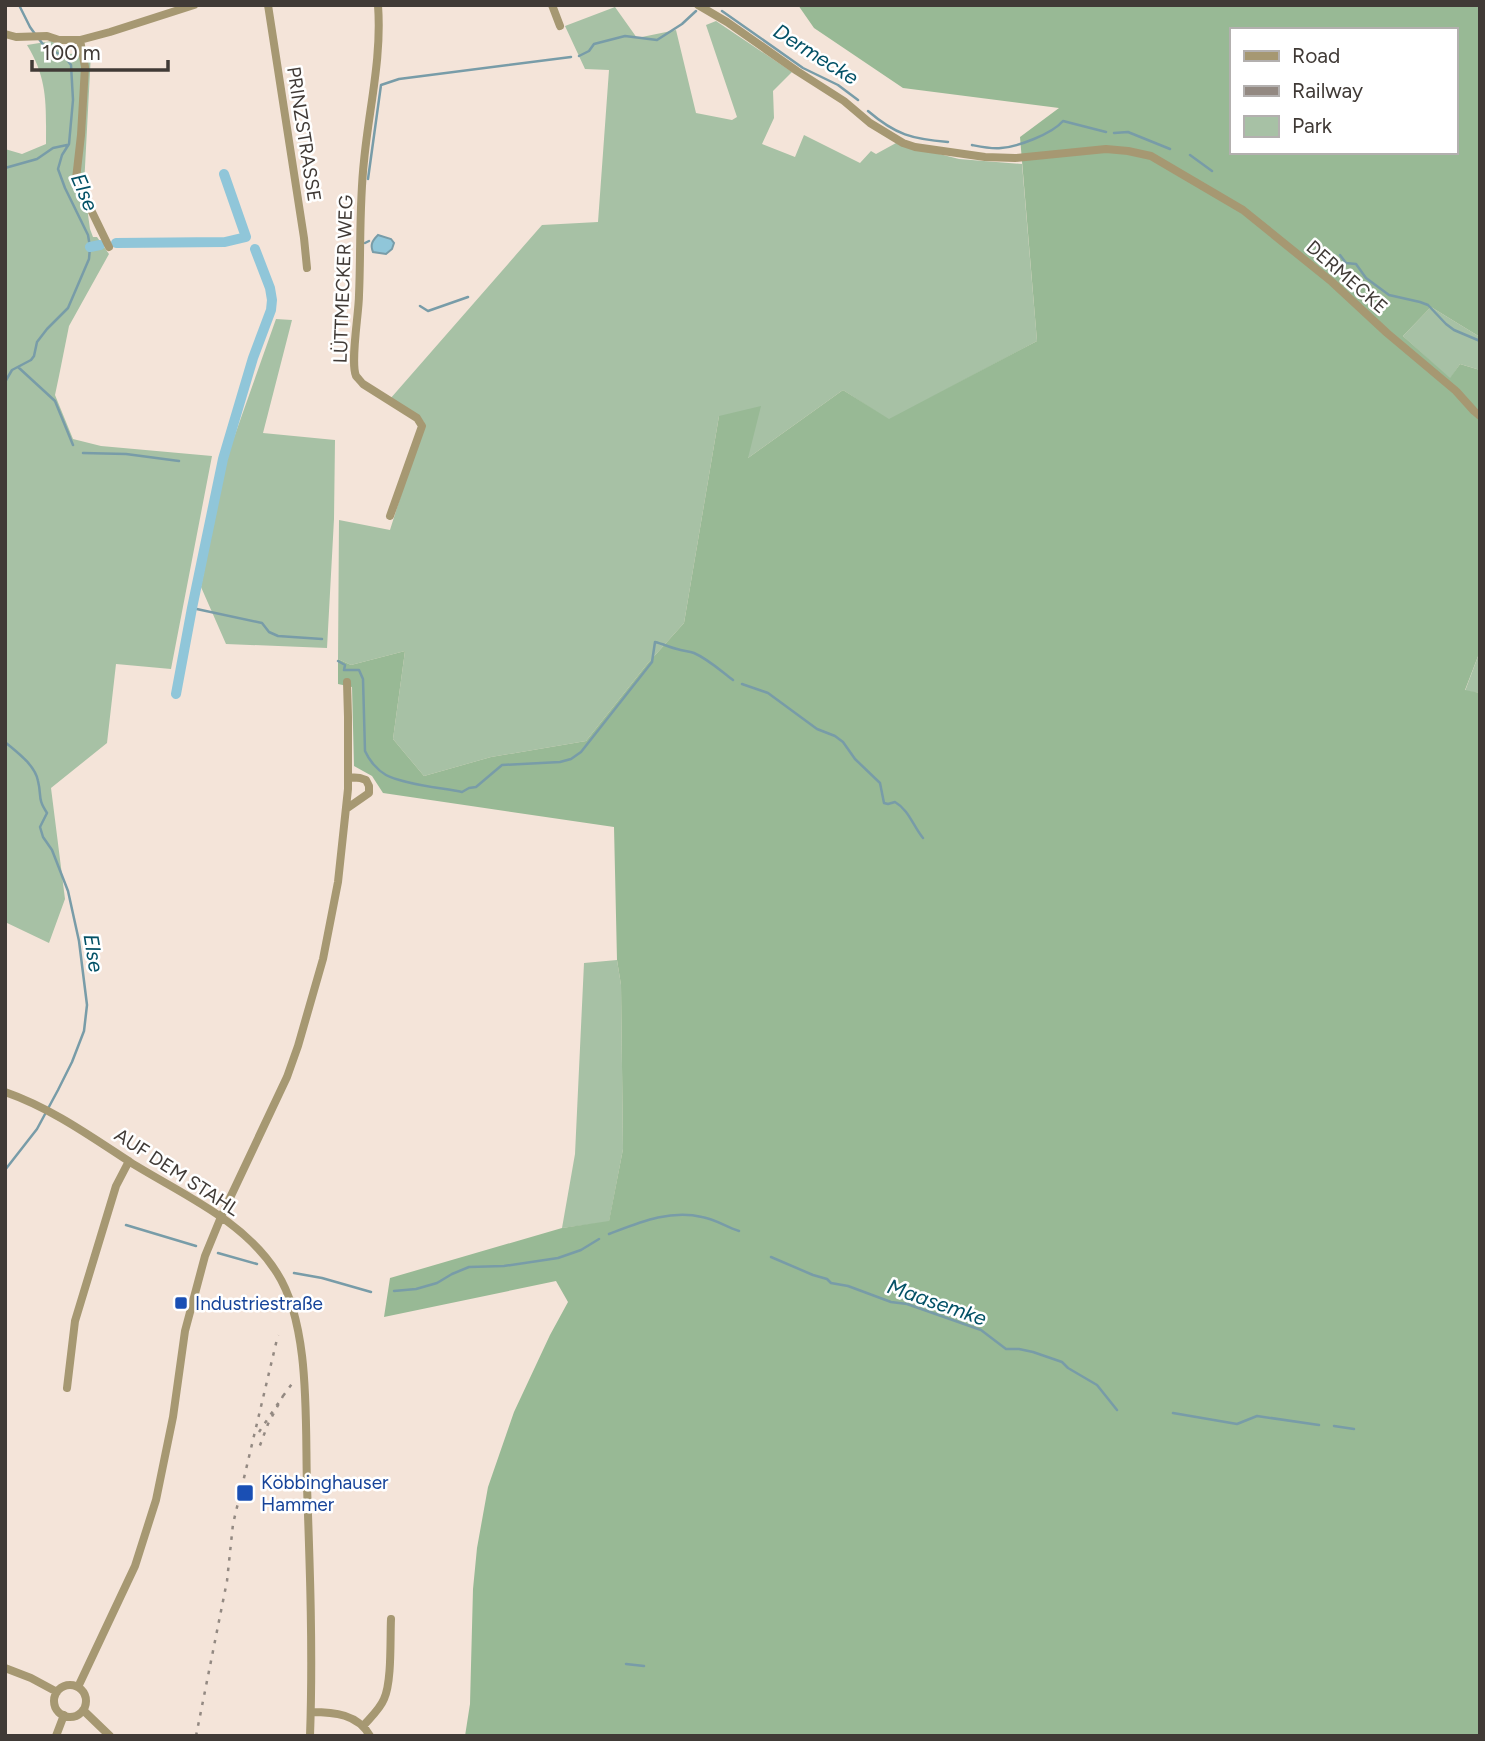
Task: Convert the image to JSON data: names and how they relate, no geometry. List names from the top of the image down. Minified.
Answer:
{"streets":{"street":["PRINZSTRASSE","DERMECKE","LÜTTMECKER WEG","AUF DEM STAHL"]},"water":["Dermecke","Else","Maasemke"],"places":{"transit":["Industriestraße","Köbbinghauser Hammer"]},"legend":["Road","Railway","Park"],"scale_bar":"100 m"}
